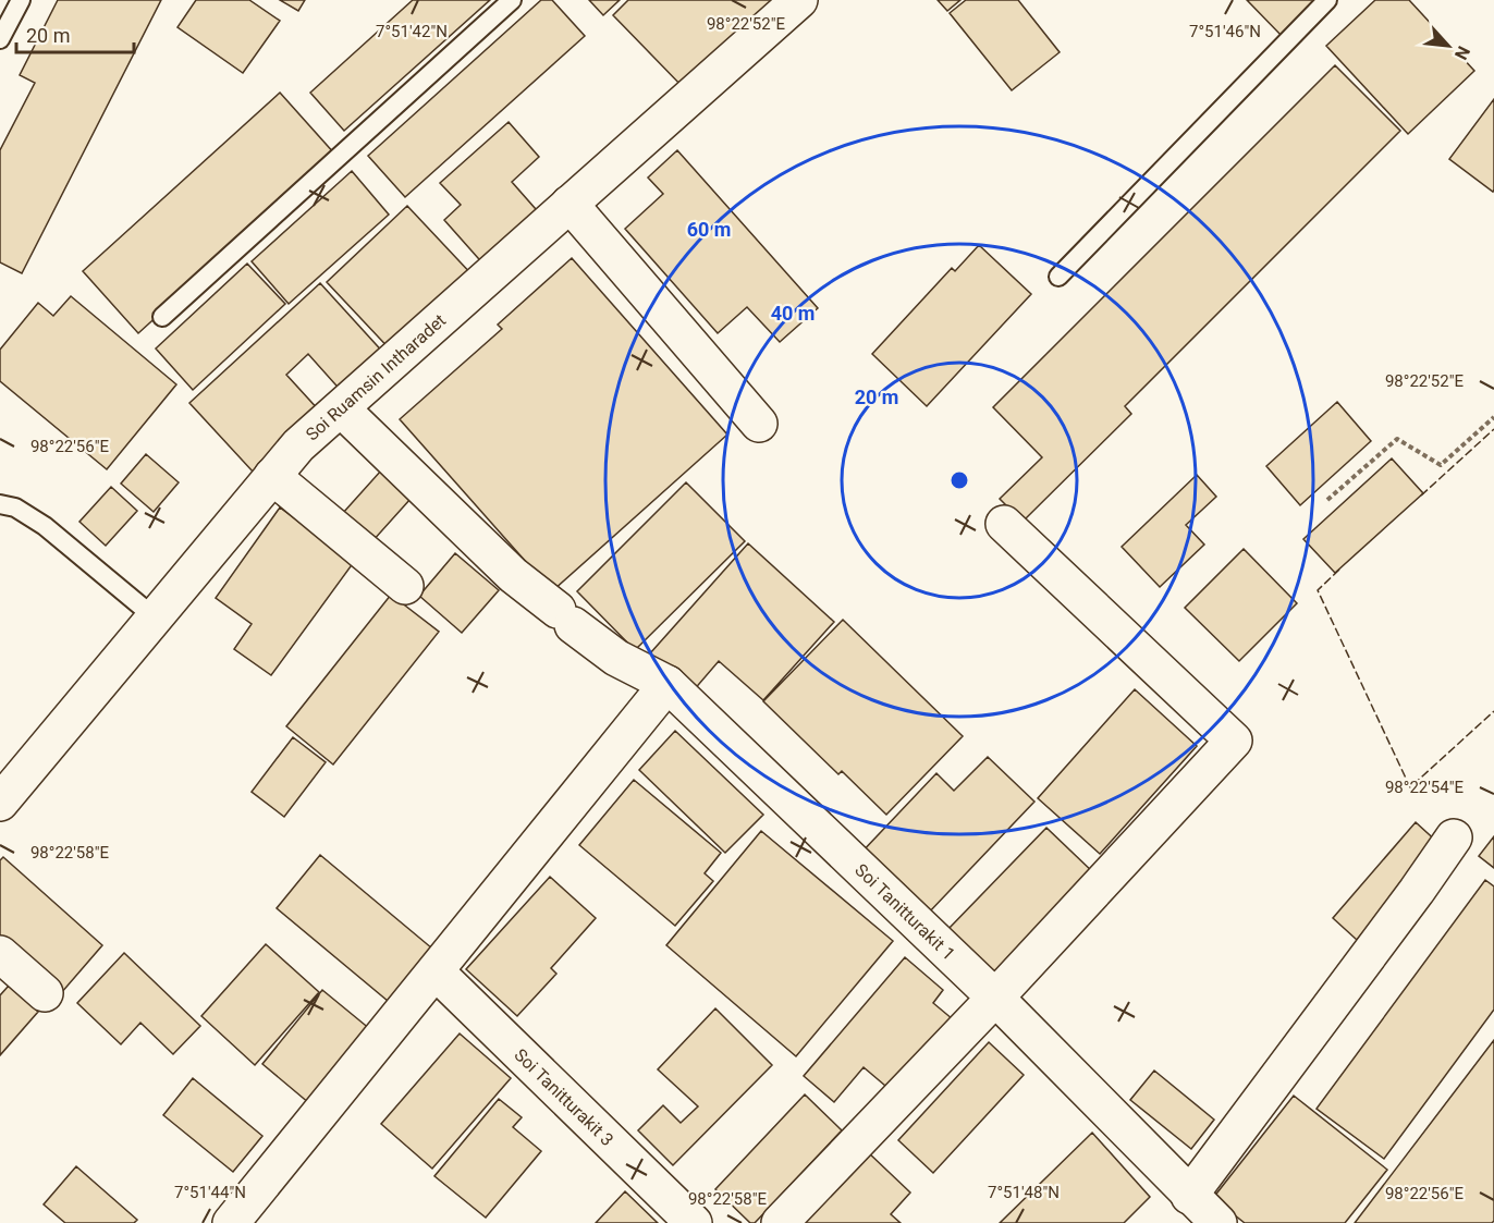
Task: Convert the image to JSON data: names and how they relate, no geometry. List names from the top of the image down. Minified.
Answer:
{"streets":{"street":["Soi Ruamsin Intharadet","Soi Tanitturakit 1","Soi Tanitturakit 3"]},"crossings":[["Soi Ruamsin Intharadet","Soi Tanitturakit 1"]],"scale_bar":"20 m","north":"bottom right","coordinates":["98°22'52\"E","7°51'42\"N","7°51'46\"N","98°22'56\"E","98°22'54\"E","98°22'58\"E","7°51'44\"N","7°51'48\"N"],"rings":["60 m","40 m","20 m"]}
